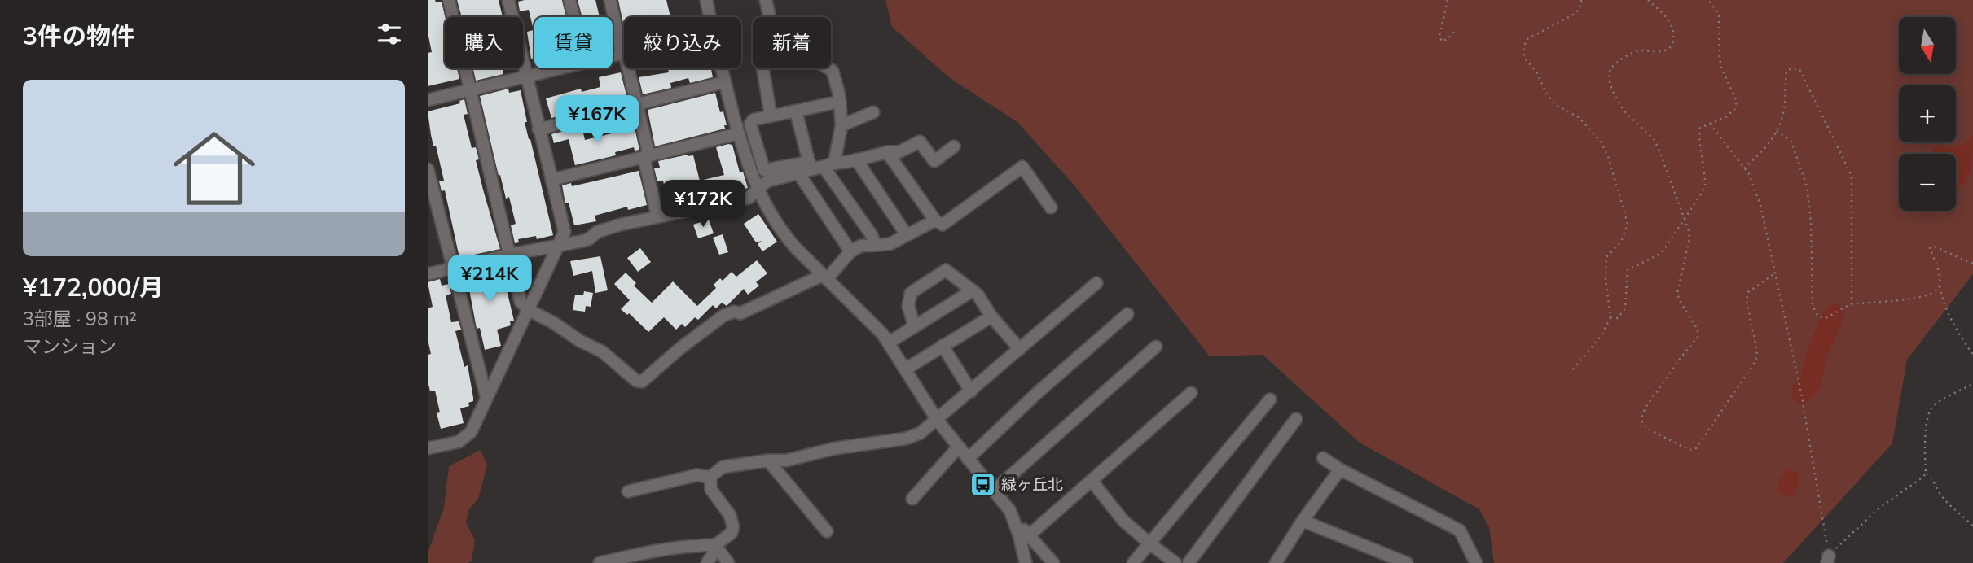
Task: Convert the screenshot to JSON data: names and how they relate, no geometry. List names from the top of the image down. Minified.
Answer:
{"places":{"bus stop":["緑ヶ丘北"]},"north":"bottom","page":{"heading":"3件の物件","map_buttons":["+","−"],"chip":["購入","賃貸","絞り込み","新着"],"list":[{"name":"¥172,000/月","note":"3部屋 · 98 m² · マンション"}],"price":["¥167K","¥172K","¥214K"]}}
